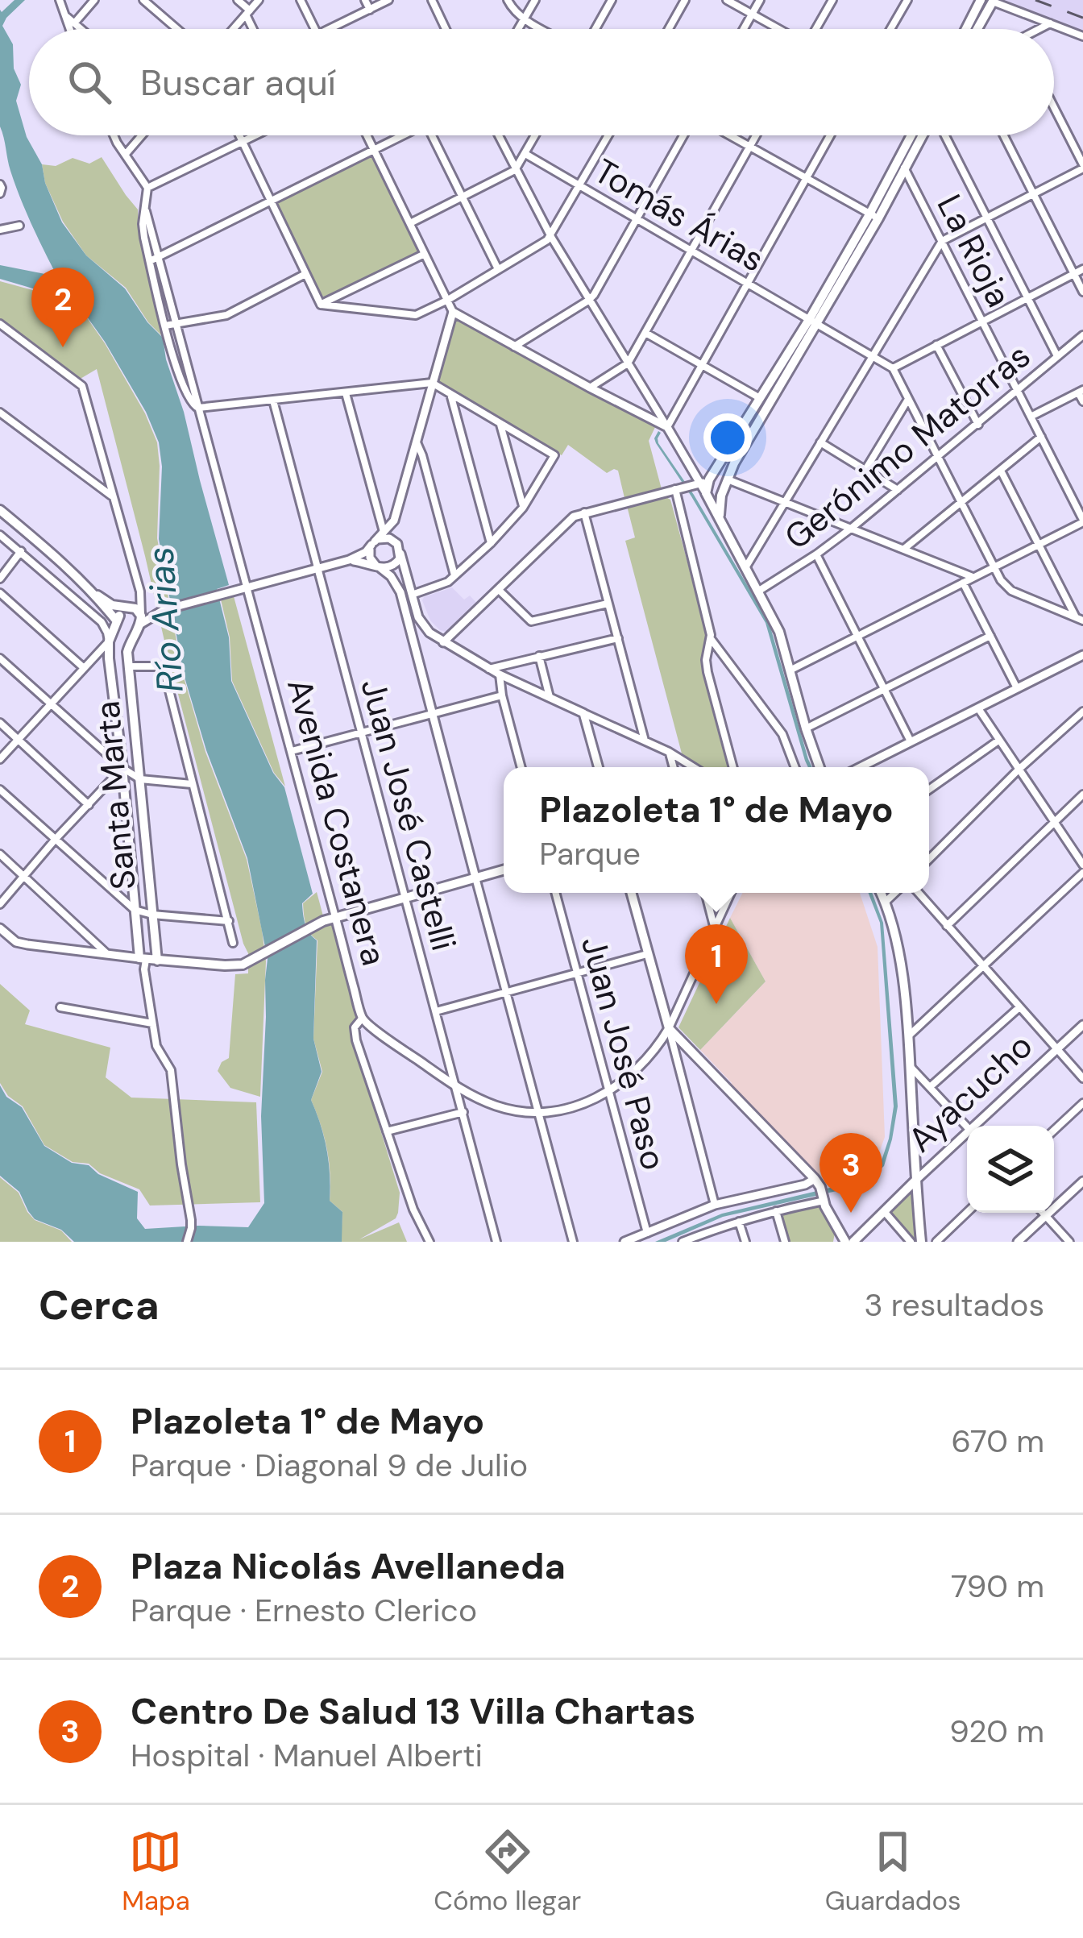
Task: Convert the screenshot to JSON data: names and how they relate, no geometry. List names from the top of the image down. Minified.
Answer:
{"streets":{"main road":["Santa Marta","Ayacucho"],"street":["Tomás Árias","La Rioja","Gerónimo Matorras","Juan José Castelli","Avenida Costanera","Juan José Paso"]},"crossings":[["La Rioja","Gerónimo Matorras"]],"water":["Río Arias"],"page":{"search":"Buscar aquí","pins":["2","1","3"],"popup":["Plazoleta 1° de Mayo","Parque"],"heading":["Cerca","3 resultados"],"list":[{"mark":"1","name":"Plazoleta 1° de Mayo","note":"Parque · Diagonal 9 de Julio","value":"670 m"},{"mark":"2","name":"Plaza Nicolás Avellaneda","note":"Parque · Ernesto Clerico","value":"790 m"},{"mark":"3","name":"Centro De Salud 13 Villa Chartas","note":"Hospital · Manuel Alberti","value":"920 m"}],"nav":["Mapa","Cómo llegar","Guardados"]}}
